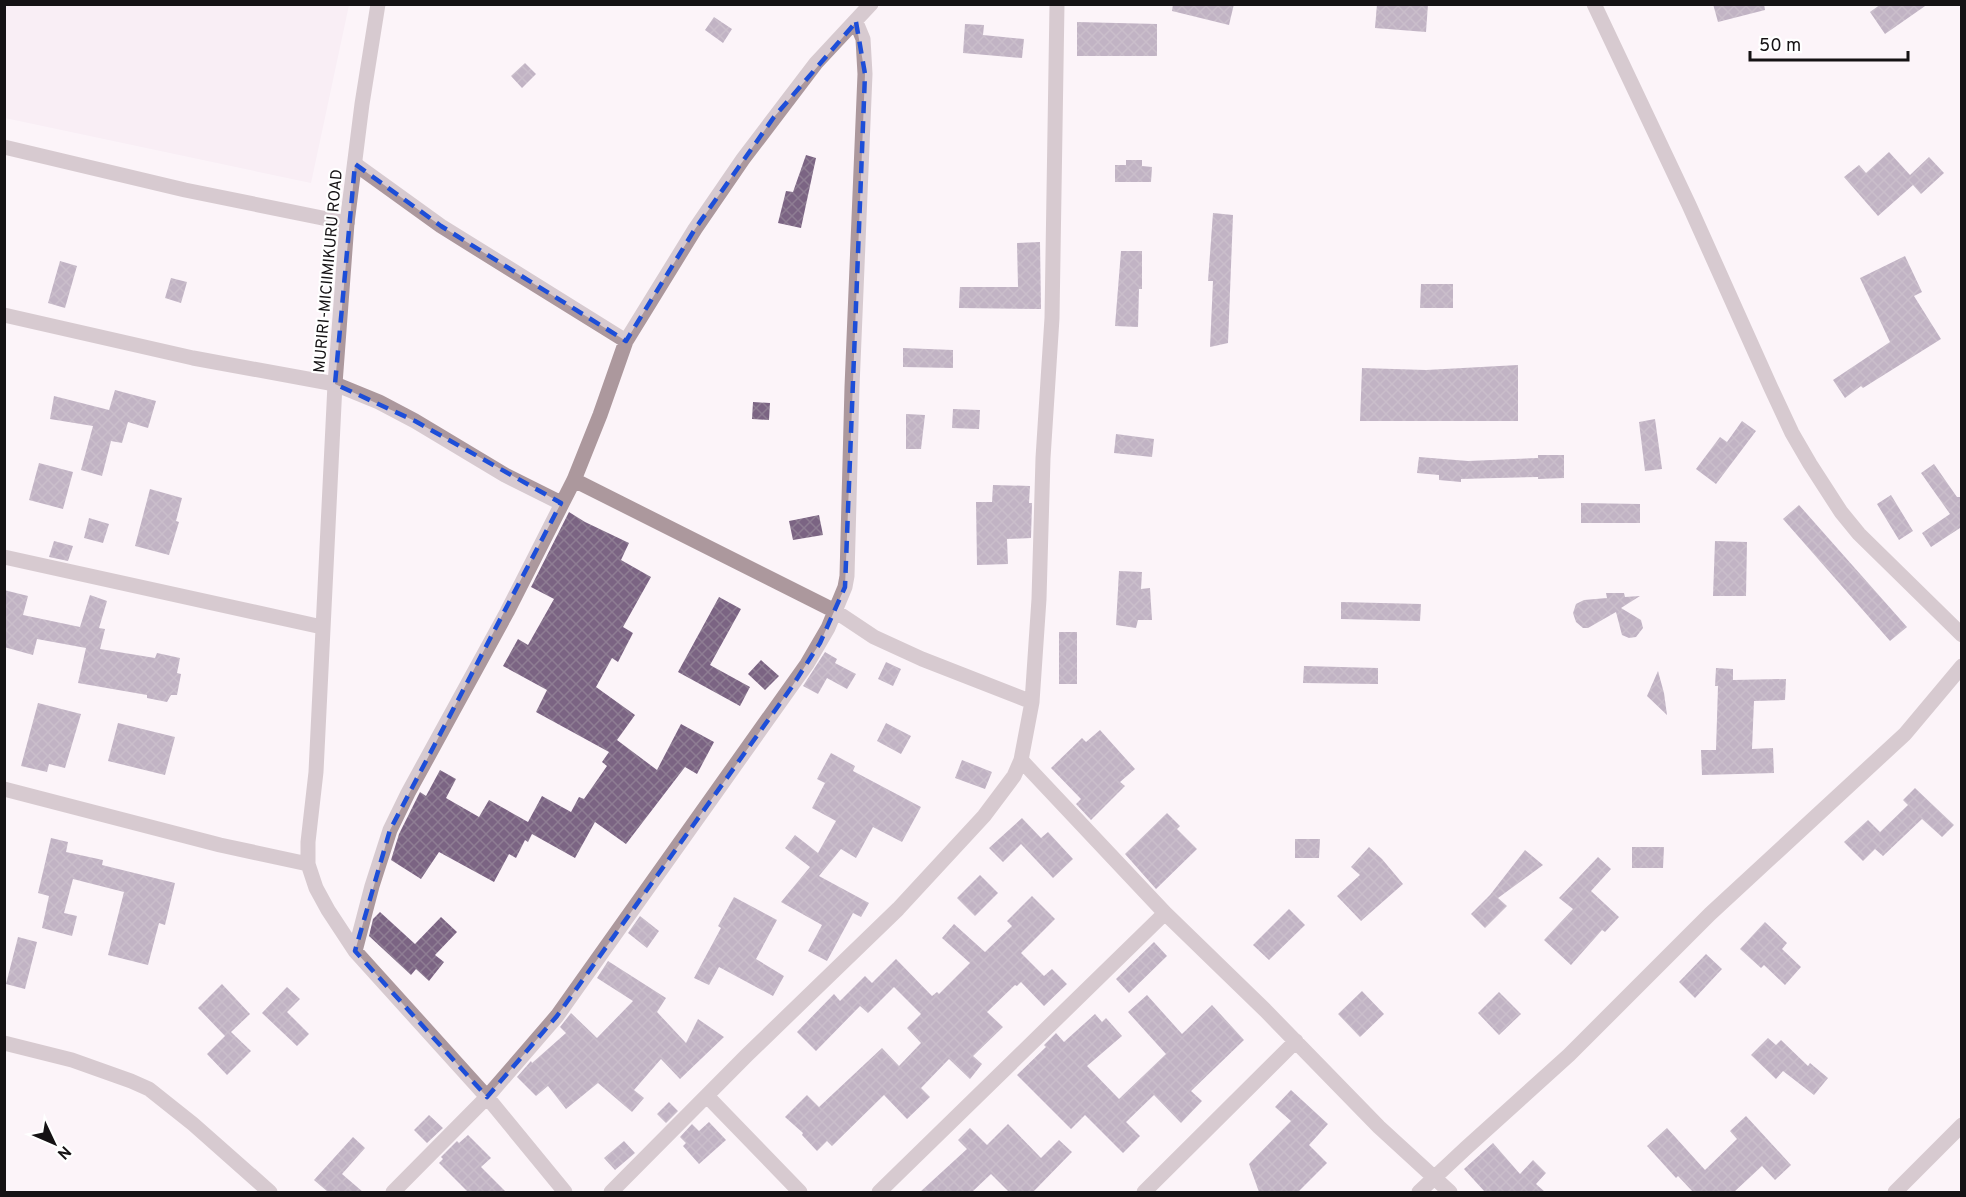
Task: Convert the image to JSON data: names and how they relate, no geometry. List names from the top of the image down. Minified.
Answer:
{"streets":{"street":["MURIRI-MICIIMIKURU ROAD"]},"scale_bar":"50 m","north":"bottom right"}
